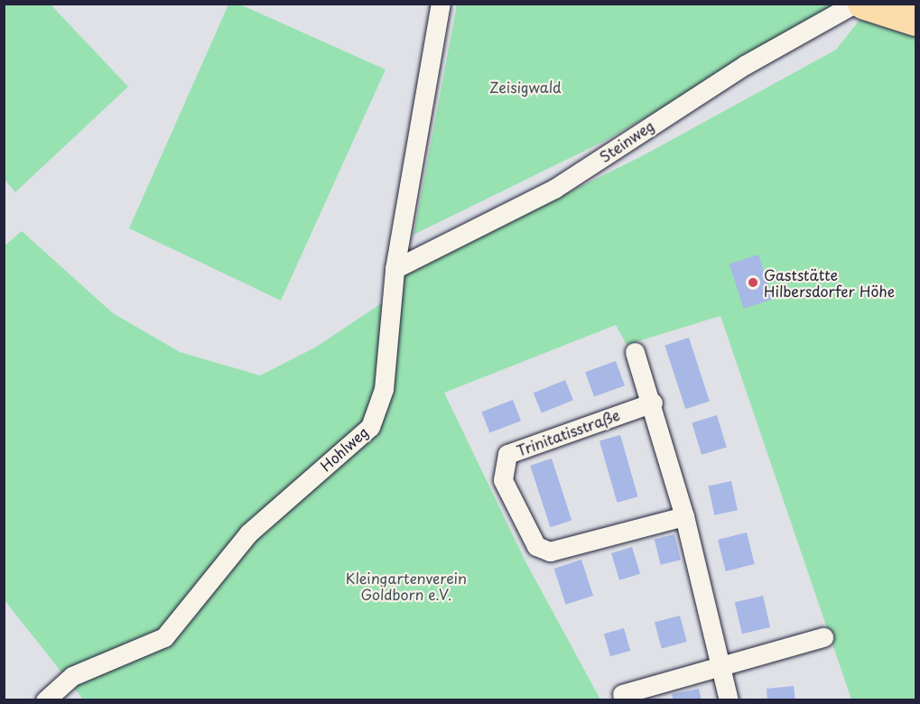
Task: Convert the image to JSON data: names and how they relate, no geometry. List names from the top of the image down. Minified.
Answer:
{"streets":{"street":["Steinweg","Trinitatisstraße","Hohlweg"]},"crossings":[["Steinweg","Hohlweg"]],"parks":["Zeisigwald","Kleingartenverein Goldborn e.V."],"places":["Gaststätte Hilbersdorfer Höhe"]}
